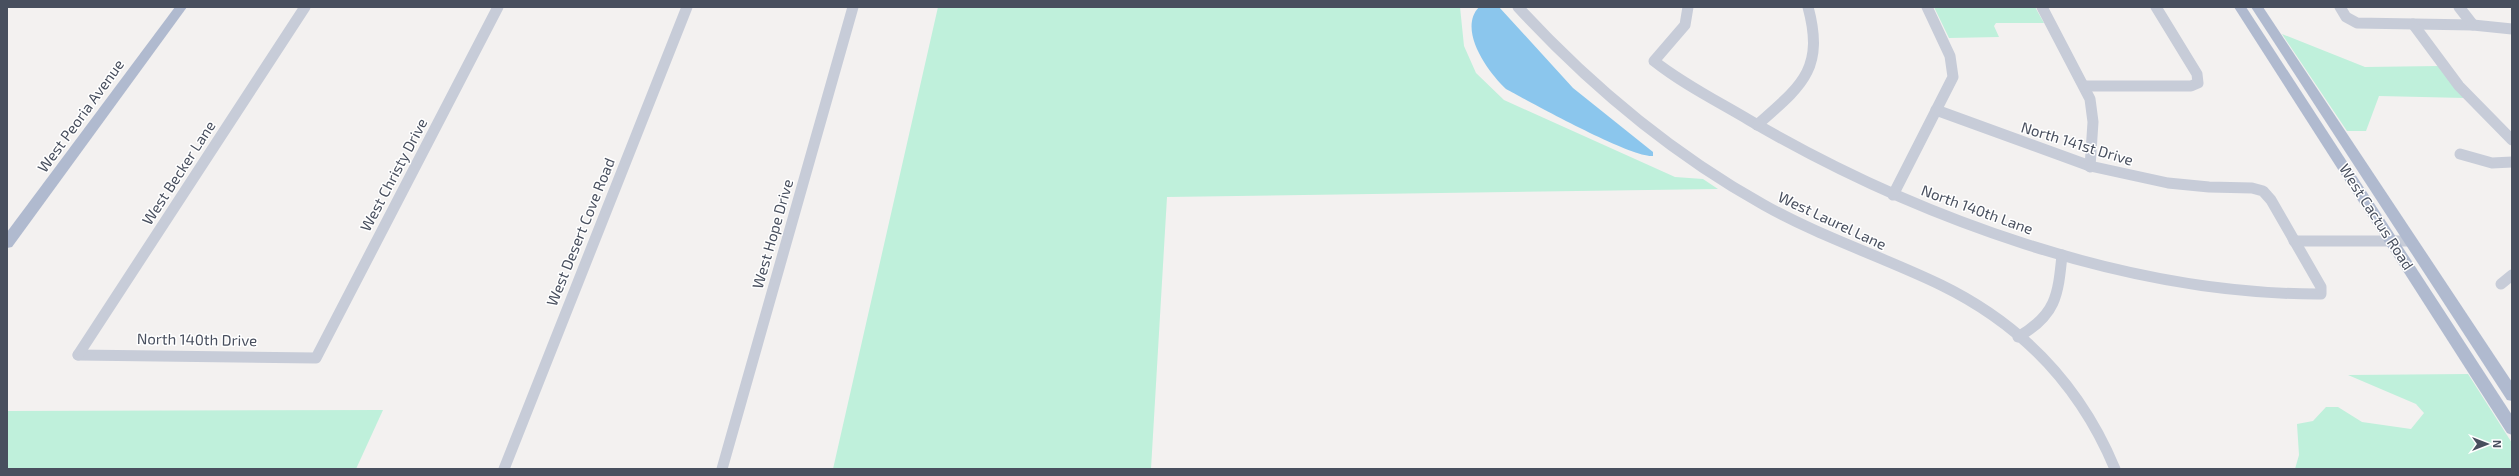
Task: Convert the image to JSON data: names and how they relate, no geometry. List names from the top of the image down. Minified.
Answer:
{"streets":{"main road":["West Peoria Avenue","West Cactus Road"],"street":["North 141st Drive","West Becker Lane","West Christy Drive","North 140th Lane","West Laurel Lane","West Desert Cove Road","West Hope Drive","North 140th Drive"]},"crossings":[["North 141st Drive","North 140th Lane"],["West Becker Lane","North 140th Drive"],["West Christy Drive","North 140th Drive"]],"north":"right"}
